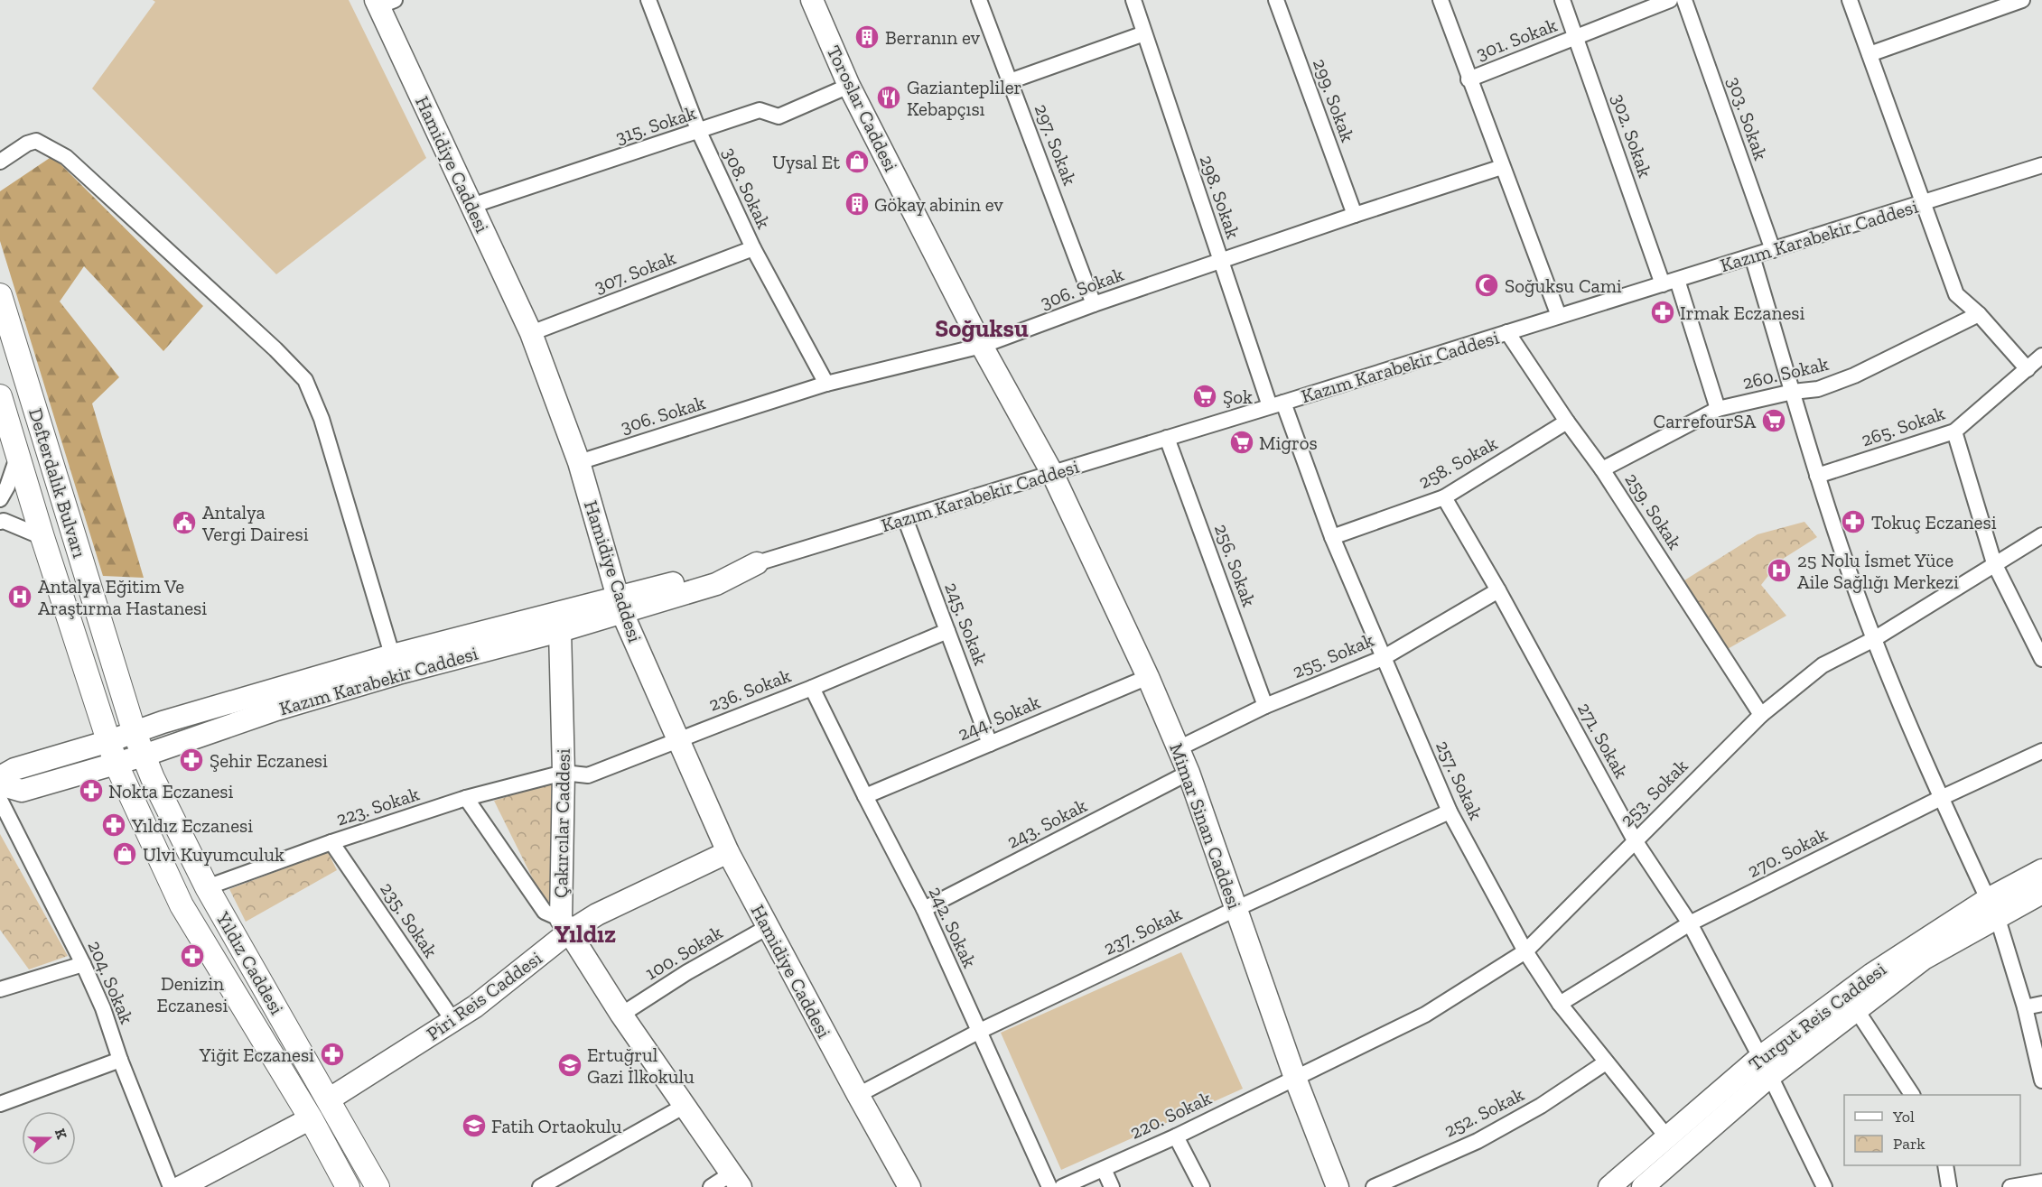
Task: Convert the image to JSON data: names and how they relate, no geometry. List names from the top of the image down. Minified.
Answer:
{"streets":{"main road":["Defterdalık Bulvarı","Yıldız Caddesi"],"street":["301. Sokak","299. Sokak","Toroslar Caddesi","303. Sokak","315. Sokak","302. Sokak","297. Sokak","Hamidiye Caddesi","308. Sokak","298. Sokak","Kazım Karabekir Caddesi","307. Sokak","306. Sokak","260. Sokak","265. Sokak","258. Sokak","259. Sokak","256. Sokak","245. Sokak","255. Sokak","236. Sokak","244. Sokak","271. Sokak","257. Sokak","253. Sokak","223. Sokak","Çakırcılar Caddesi","243. Sokak","Mimar Sinan Caddesi","270. Sokak","235. Sokak","242. Sokak","237. Sokak","100. Sokak","204. Sokak","Piri Reis Caddesi","Turgut Reis Caddesi","252. Sokak","220. Sokak"]},"crossings":[["301. Sokak","302. Sokak"],["299. Sokak","306. Sokak"],["Toroslar Caddesi","315. Sokak"],["Toroslar Caddesi","Kazım Karabekir Caddesi"],["Toroslar Caddesi","306. Sokak"],["Toroslar Caddesi","Mimar Sinan Caddesi"],["303. Sokak","Kazım Karabekir Caddesi"],["315. Sokak","Hamidiye Caddesi"],["315. Sokak","308. Sokak"],["302. Sokak","Kazım Karabekir Caddesi"],["302. Sokak","260. Sokak"],["297. Sokak","306. Sokak"],["Hamidiye Caddesi","Kazım Karabekir Caddesi"],["Hamidiye Caddesi","307. Sokak"],["Hamidiye Caddesi","306. Sokak"],["Hamidiye Caddesi","236. Sokak"],["Hamidiye Caddesi","237. Sokak"],["Hamidiye Caddesi","100. Sokak"],["Hamidiye Caddesi","Piri Reis Caddesi"],["308. Sokak","307. Sokak"],["308. Sokak","306. Sokak"],["298. Sokak","Kazım Karabekir Caddesi"],["298. Sokak","306. Sokak"],["298. Sokak","257. Sokak"],["Kazım Karabekir Caddesi","Defterdalık Bulvarı"],["Kazım Karabekir Caddesi","259. Sokak"],["Kazım Karabekir Caddesi","256. Sokak"],["Kazım Karabekir Caddesi","245. Sokak"],["Kazım Karabekir Caddesi","257. Sokak"],["Kazım Karabekir Caddesi","Çakırcılar Caddesi"],["Kazım Karabekir Caddesi","Mimar Sinan Caddesi"],["Kazım Karabekir Caddesi","Yıldız Caddesi"],["260. Sokak","259. Sokak"],["258. Sokak","259. Sokak"],["258. Sokak","271. Sokak"],["258. Sokak","257. Sokak"],["Defterdalık Bulvarı","Yıldız Caddesi"],["259. Sokak","253. Sokak"],["256. Sokak","255. Sokak"],["245. Sokak","236. Sokak"],["245. Sokak","244. Sokak"],["255. Sokak","271. Sokak"],["255. Sokak","257. Sokak"],["255. Sokak","Mimar Sinan Caddesi"],["236. Sokak","223. Sokak"],["236. Sokak","Çakırcılar Caddesi"],["236. Sokak","242. Sokak"],["244. Sokak","Mimar Sinan Caddesi"],["244. Sokak","242. Sokak"],["271. Sokak","253. Sokak"],["271. Sokak","270. Sokak"],["271. Sokak","Turgut Reis Caddesi"],["257. Sokak","253. Sokak"],["257. Sokak","270. Sokak"],["257. Sokak","237. Sokak"],["257. Sokak","Turgut Reis Caddesi"],["257. Sokak","252. Sokak"],["253. Sokak","Mimar Sinan Caddesi"],["253. Sokak","220. Sokak"],["223. Sokak","Çakırcılar Caddesi"],["223. Sokak","235. Sokak"],["223. Sokak","Yıldız Caddesi"],["Çakırcılar Caddesi","Piri Reis Caddesi"],["243. Sokak","Mimar Sinan Caddesi"],["243. Sokak","242. Sokak"],["Mimar Sinan Caddesi","237. Sokak"],["Mimar Sinan Caddesi","220. Sokak"],["235. Sokak","Piri Reis Caddesi"],["242. Sokak","237. Sokak"],["Yıldız Caddesi","Piri Reis Caddesi"]],"districts":["Soğuksu","Yıldız"],"places":{"building":["Berranın ev","Gökay abinin ev"],"restaurant":["Gaziantepliler Kebapçısı"],"shop":["Uysal Et","Ulvi Kuyumculuk"],"mosque":["Soğuksu Cami"],"pharmacy":["Irmak Eczanesi","Tokuç Eczanesi","Şehir Eczanesi","Nokta Eczanesi","Yıldız Eczanesi","Denizin Eczanesi","Yiğit Eczanesi"],"supermarket":["Şok","CarrefourSA","Migros"],"public building":["Antalya Vergi Dairesi"],"hospital":["25 Nolu İsmet Yüce Aile Sağlığı Merkezi","Antalya Eğitim Ve Araştırma Hastanesi"],"school or university":["Ertuğrul Gazi İlkokulu","Fatih Ortaokulu"]},"legend":["Yol","Park"],"north":"right"}
